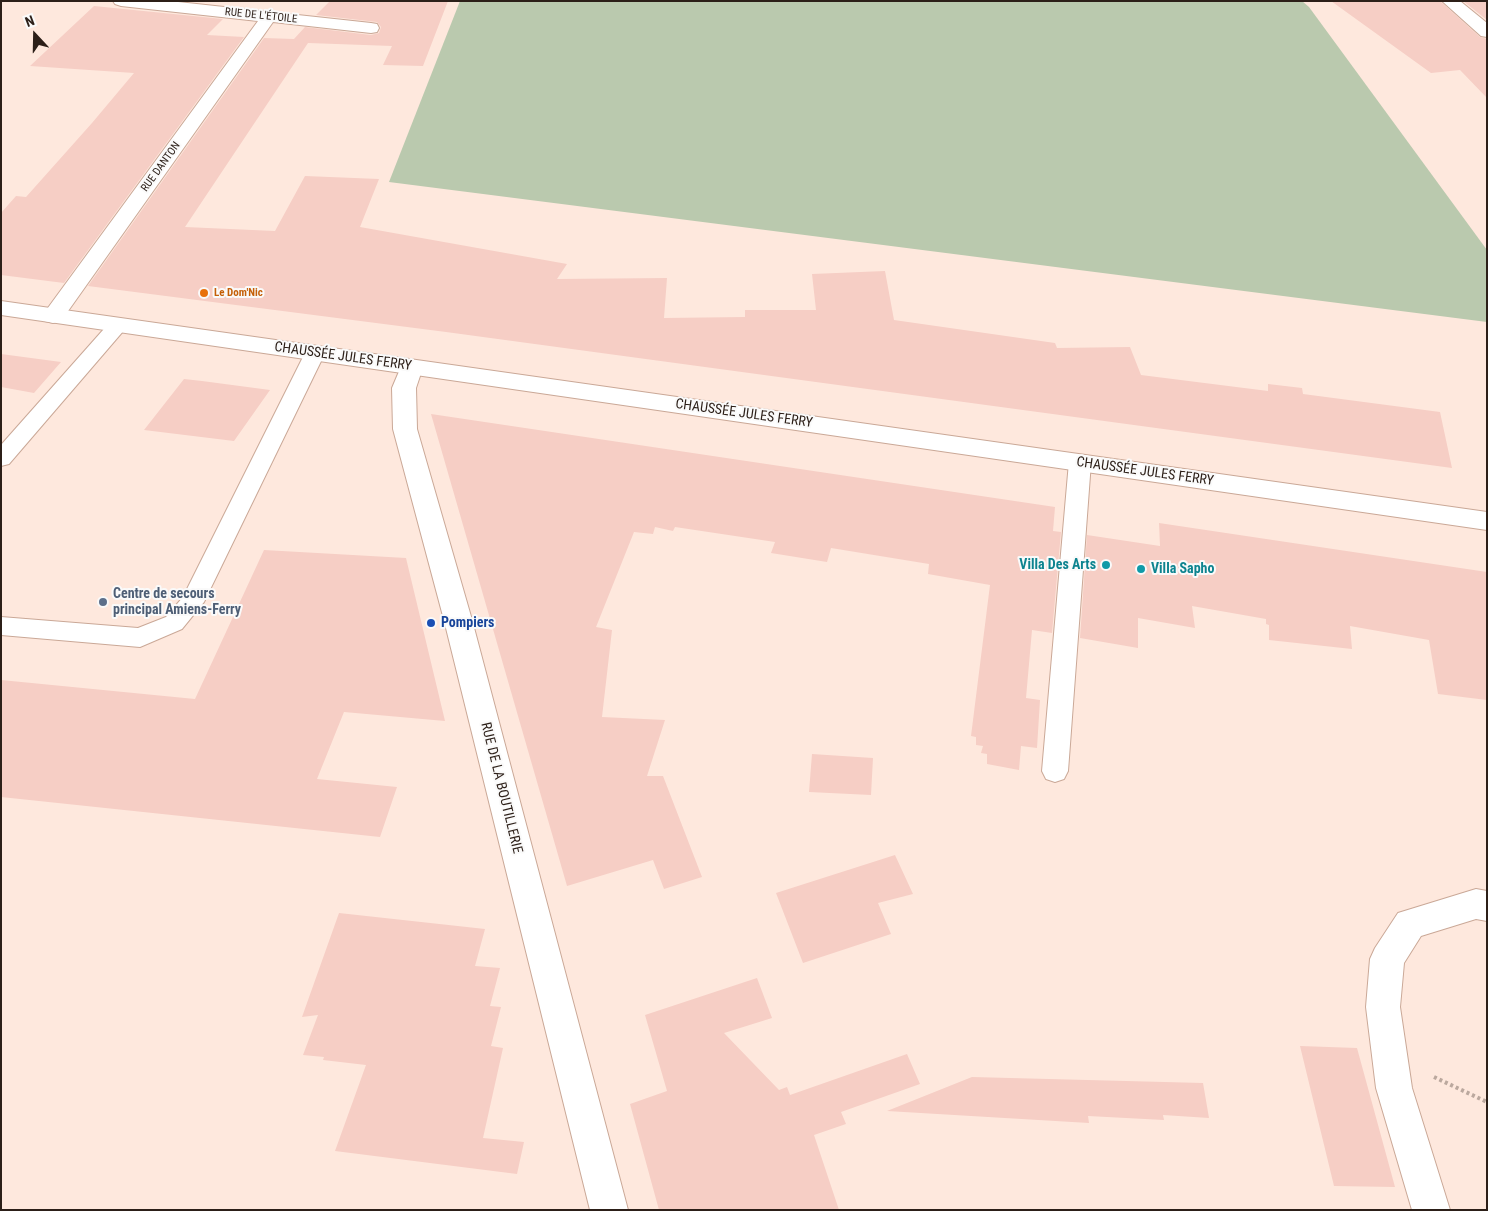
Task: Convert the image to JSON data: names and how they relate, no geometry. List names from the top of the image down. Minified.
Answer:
{"streets":{"street":["RUE DE L'ÉTOILE","RUE DANTON","CHAUSSÉE JULES FERRY","RUE DE LA BOUTILLERIE"]},"crossings":[["RUE DE L'ÉTOILE","RUE DANTON"],["RUE DANTON","CHAUSSÉE JULES FERRY"],["CHAUSSÉE JULES FERRY","RUE DE LA BOUTILLERIE"]],"places":["Le Dom'Nic","Villa Des Arts","Villa Sapho","Centre de secours principal Amiens-Ferry","Pompiers"],"north":"top"}
